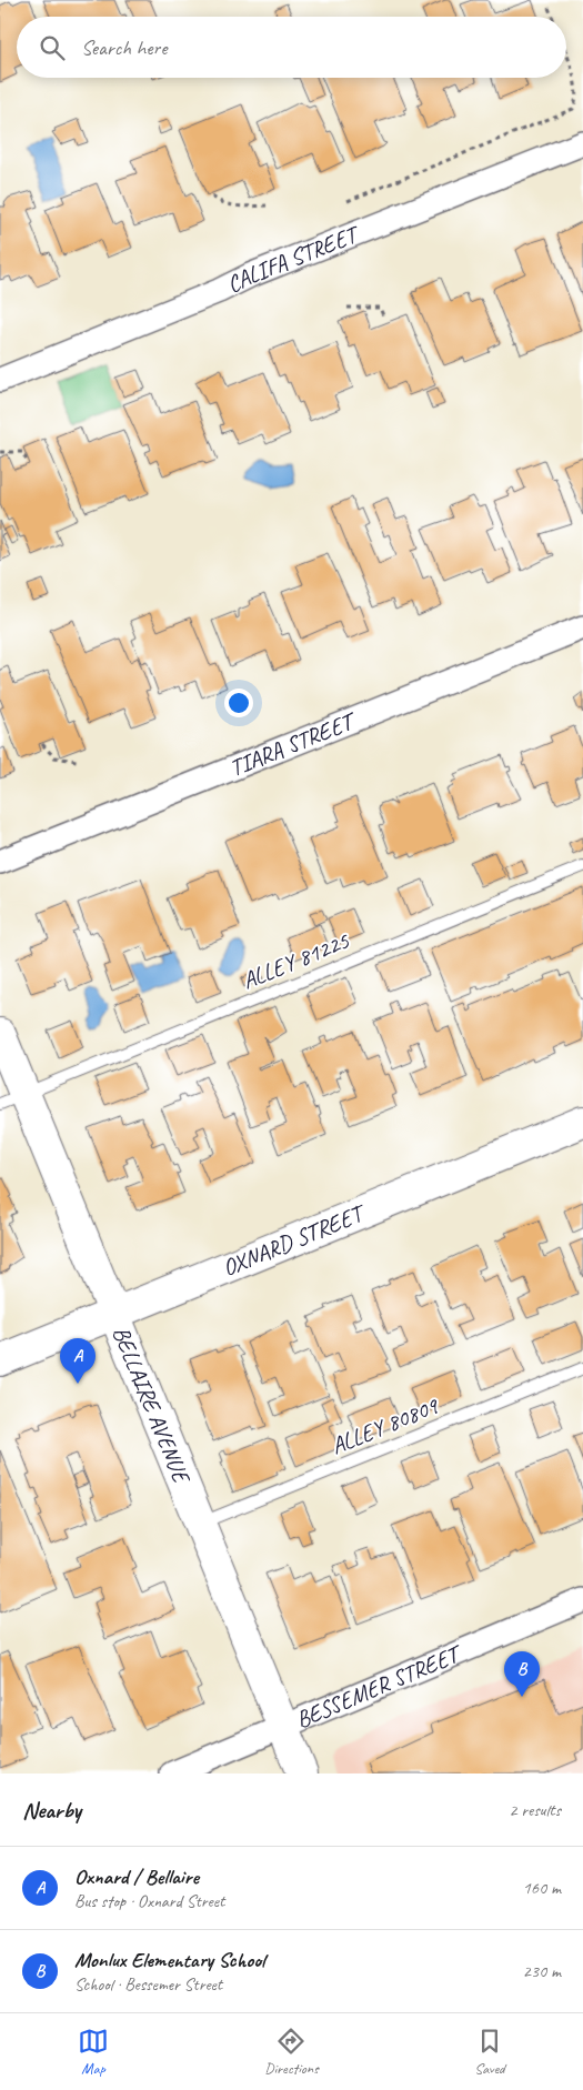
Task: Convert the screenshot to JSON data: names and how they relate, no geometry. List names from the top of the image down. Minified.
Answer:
{"streets":{"street":["CALIFA STREET","TIARA STREET","OXNARD STREET","BELLAIRE AVENUE","BESSEMER STREET"],"lane":["ALLEY 81225","ALLEY 80809"]},"crossings":[["ALLEY 81225","BELLAIRE AVENUE"],["OXNARD STREET","BELLAIRE AVENUE"],["BELLAIRE AVENUE","ALLEY 80809"],["BELLAIRE AVENUE","BESSEMER STREET"]],"page":{"search":"Search here","pins":["A","B"],"heading":["Nearby","2 results"],"list":[{"mark":"A","name":"Oxnard / Bellaire","note":"Bus stop · Oxnard Street","value":"160 m"},{"mark":"B","name":"Monlux Elementary School","note":"School · Bessemer Street","value":"230 m"}],"nav":["Map","Directions","Saved"]}}
